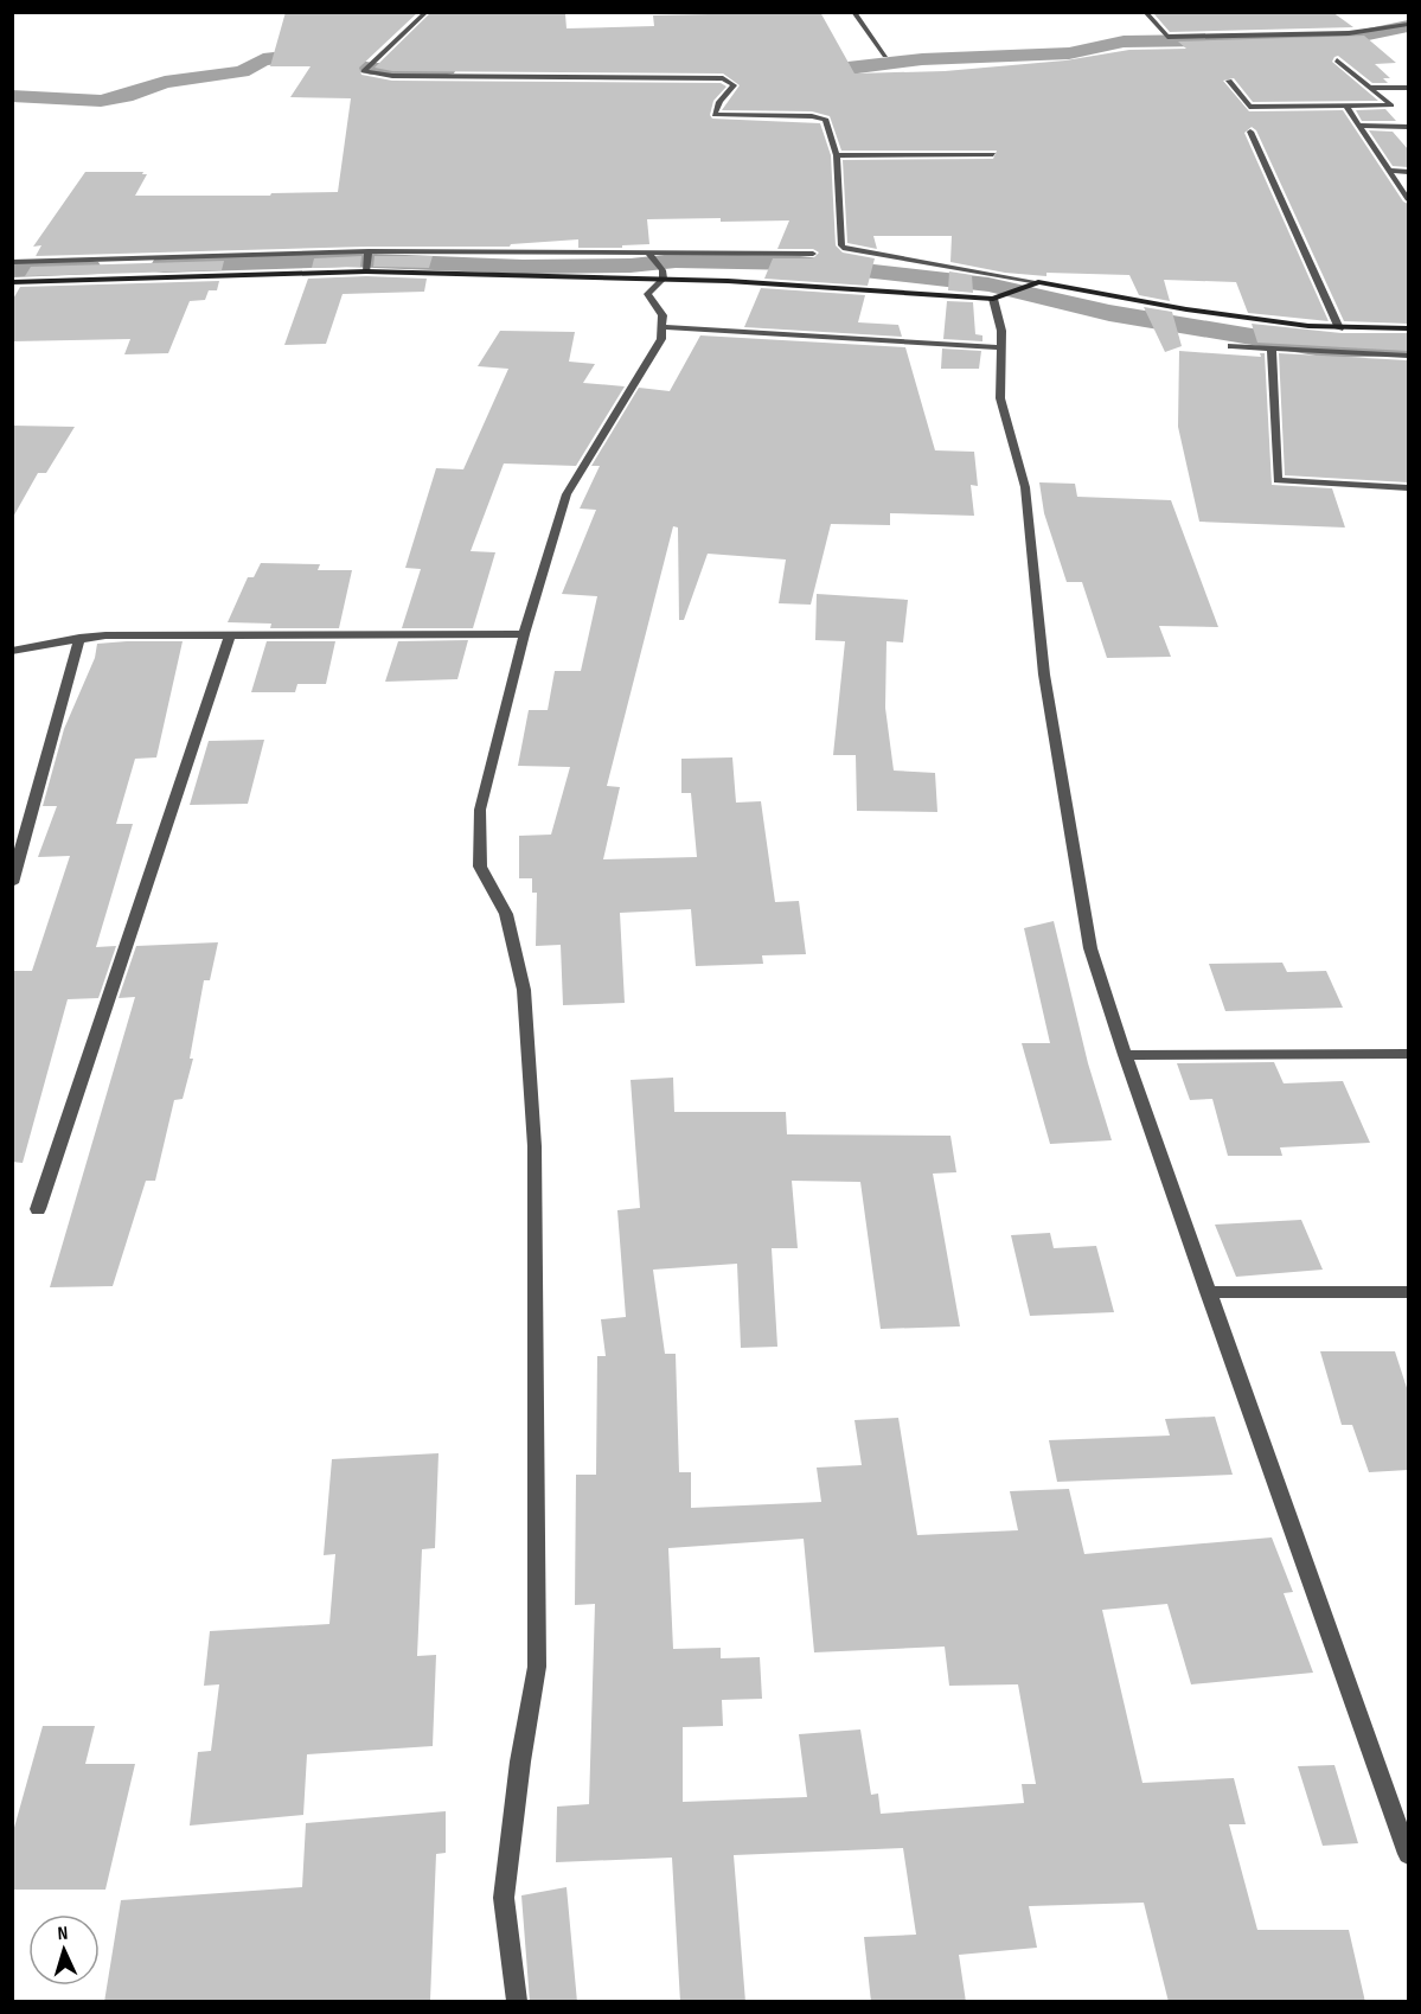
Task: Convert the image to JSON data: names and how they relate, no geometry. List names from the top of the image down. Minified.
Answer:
{"north":"top"}
